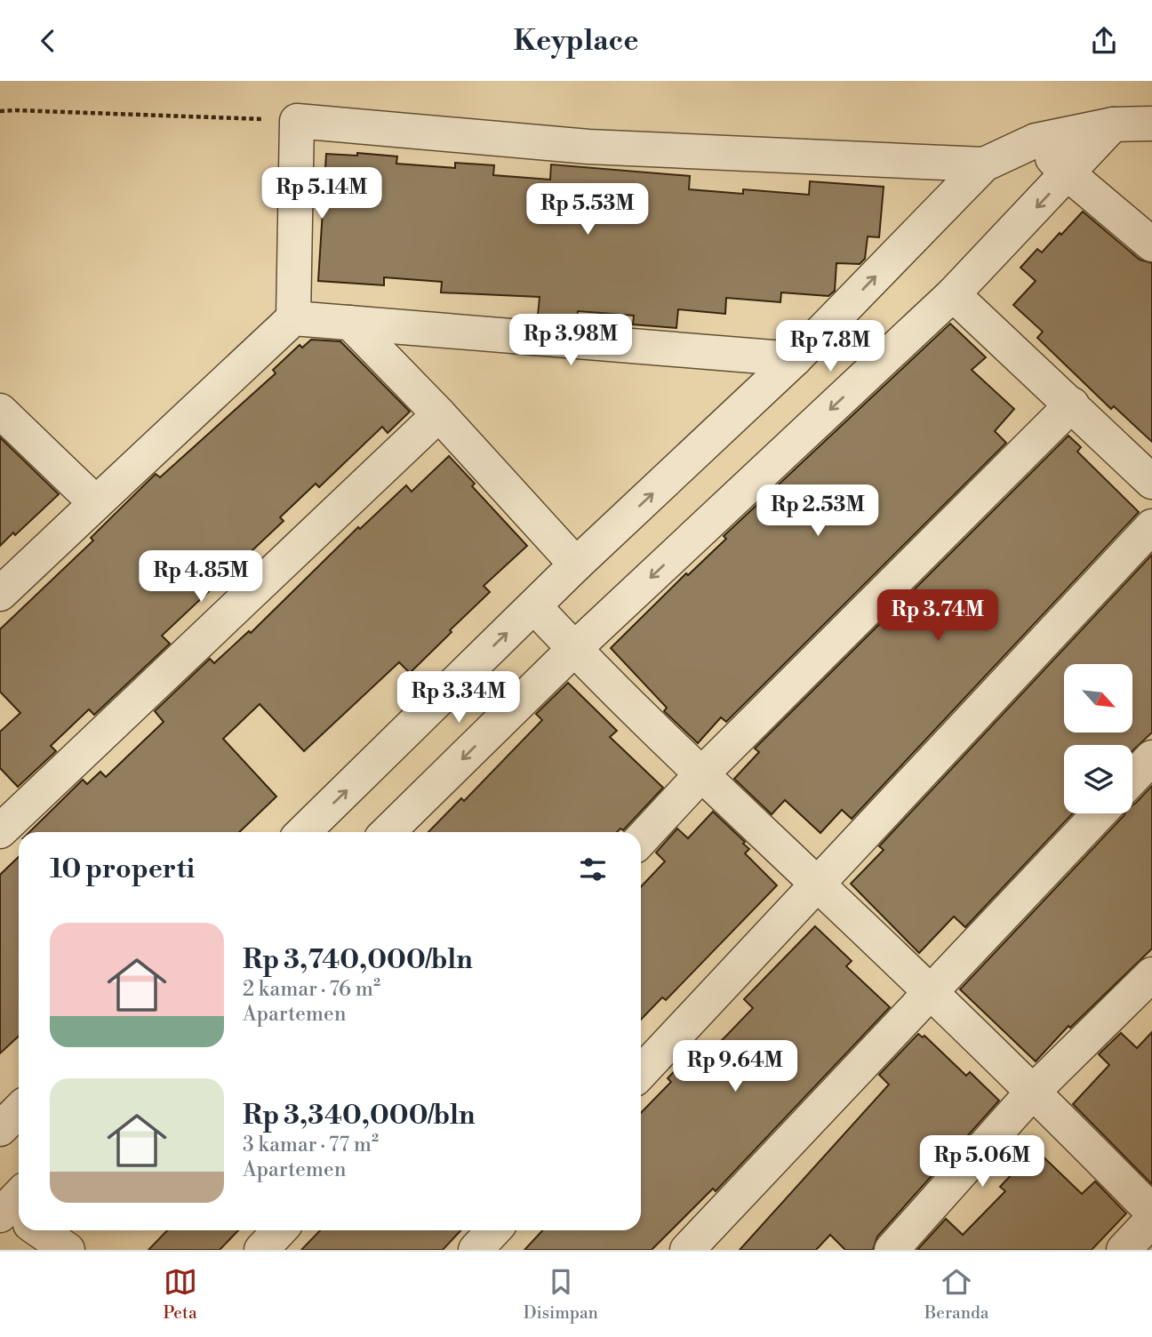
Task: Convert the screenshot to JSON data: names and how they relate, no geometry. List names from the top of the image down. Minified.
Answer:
{"north":"bottom right","page":{"header":"Keyplace","price":["Rp 5.14M","Rp 5.53M","Rp 3.98M","Rp 7.8M","Rp 2.53M","Rp 4.85M","Rp 3.74M","Rp 3.34M","Rp 9.64M","Rp 5.06M"],"heading":"10 properti","list":[{"name":"Rp 3,740,000/bln","note":"2 kamar · 76 m² · Apartemen"},{"name":"Rp 3,340,000/bln","note":"3 kamar · 77 m² · Apartemen"}],"tabs":["Peta","Disimpan","Beranda"]}}
